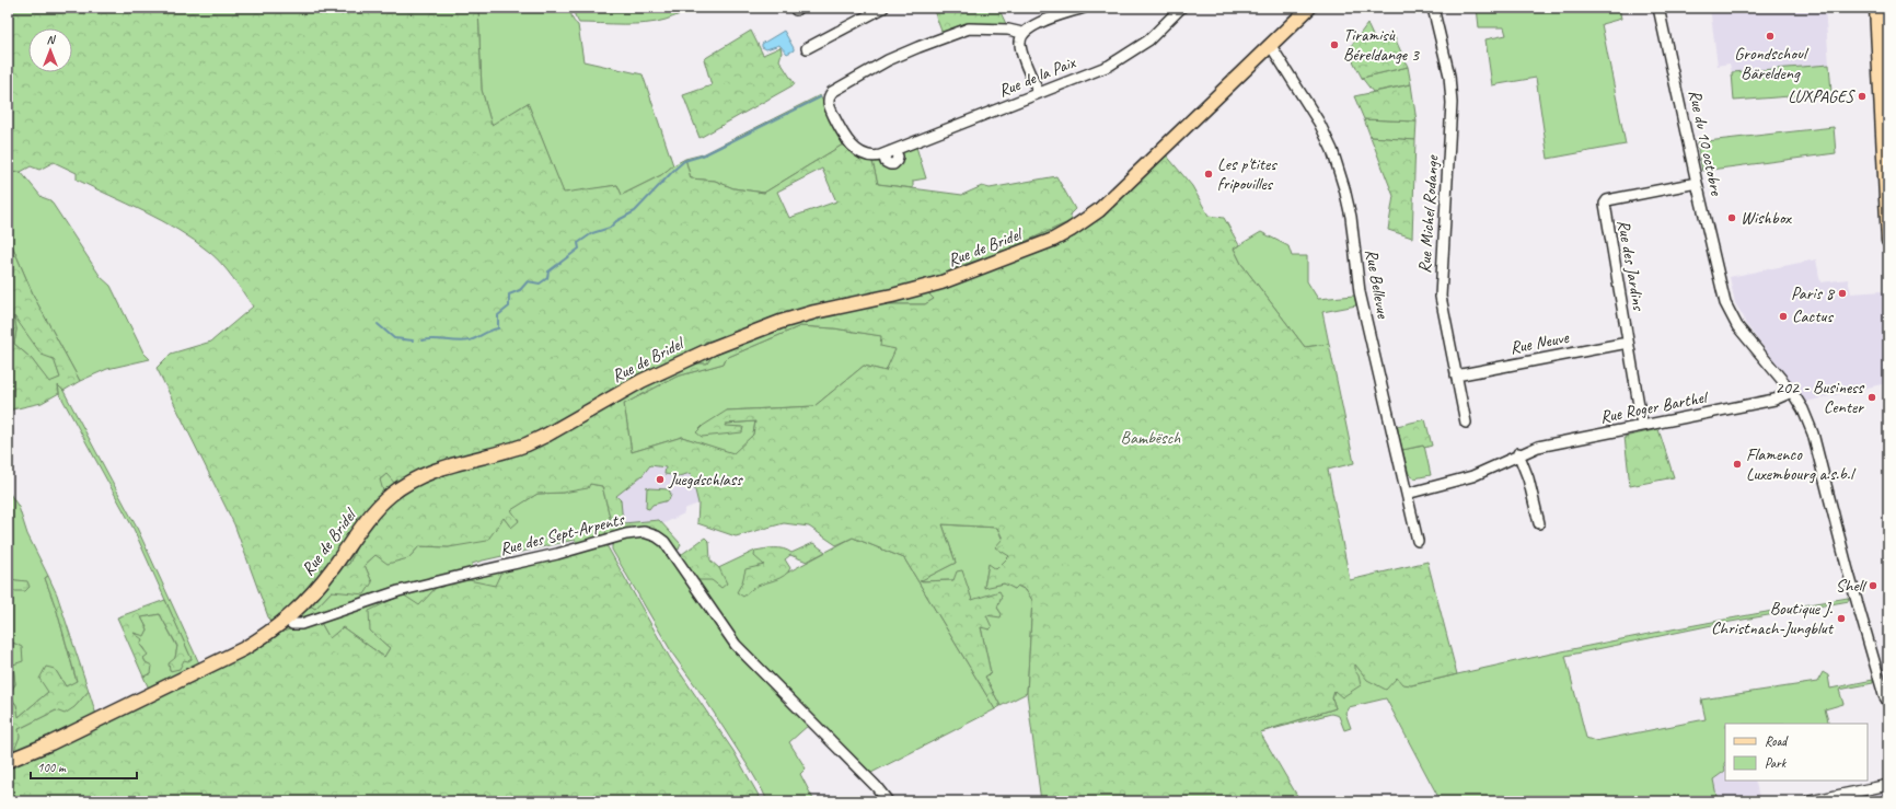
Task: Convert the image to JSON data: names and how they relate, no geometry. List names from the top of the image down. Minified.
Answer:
{"streets":{"main road":["Rue de Bridel"],"street":["Rue de la Paix","Rue du 10 octobre","Rue Michel Rodange","Rue des Jardins","Rue Bellevue","Rue Neuve","Rue Roger Barthel","Rue des Sept-Arpents"]},"crossings":[["Rue du 10 octobre","Rue des Jardins"],["Rue du 10 octobre","Rue Roger Barthel"],["Rue Michel Rodange","Rue Neuve"],["Rue de Bridel","Rue Bellevue"],["Rue de Bridel","Rue des Sept-Arpents"],["Rue des Jardins","Rue Neuve"],["Rue des Jardins","Rue Roger Barthel"],["Rue Bellevue","Rue Roger Barthel"]],"parks":["Bambësch"],"places":["Grondschoul Bäreldeng","Tiramisù Béreldange 3","LUXPAGES","Les p'tites fripouilles","Wishbox","Paris 8","Cactus","202 - Business Center","Flamenco Luxembourg a.s.b.l","Juegdschlass","Shell","Boutique J. Christnach-Jungblut"],"legend":["Road","Park"],"scale_bar":"100 m","north":"top"}
